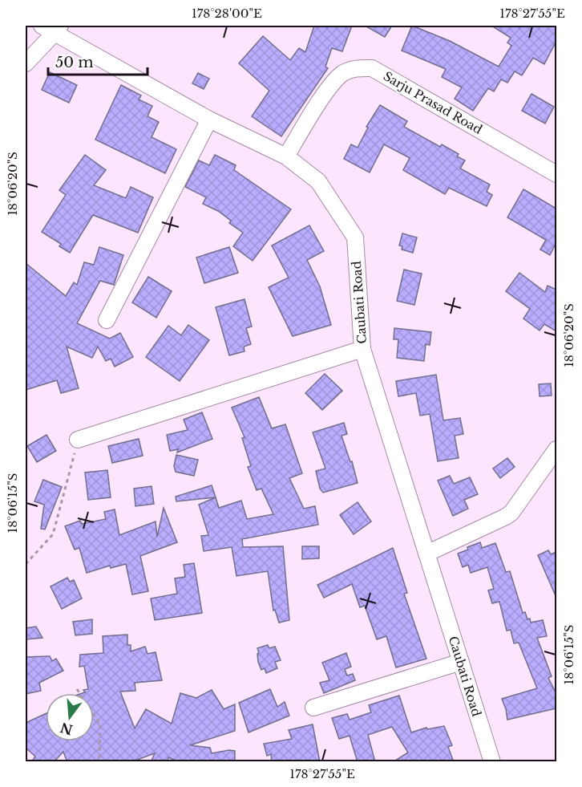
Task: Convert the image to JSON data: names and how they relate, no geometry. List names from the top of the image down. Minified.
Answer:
{"streets":{"street":["Sarju Prasad Road","Caubati Road"]},"crossings":[["Sarju Prasad Road","Caubati Road"]],"scale_bar":"50 m","north":"bottom","coordinates":["178°28'00\"E","178°27'55\"E","18°06'20\"S","18°06'15\"S"]}
